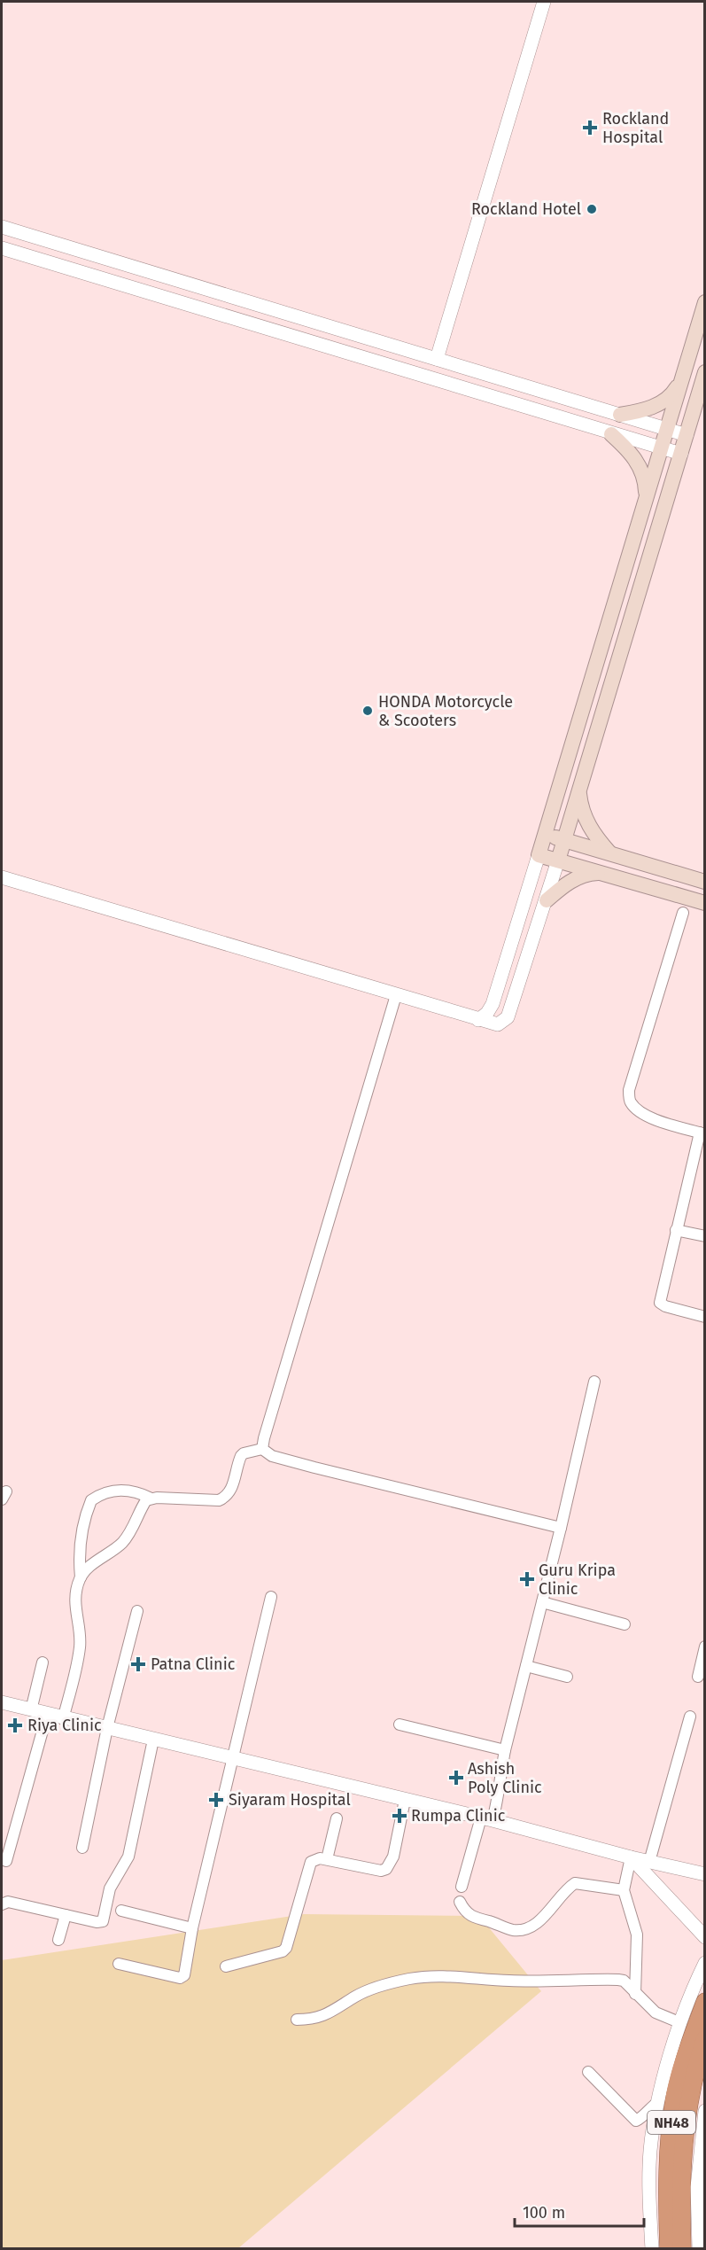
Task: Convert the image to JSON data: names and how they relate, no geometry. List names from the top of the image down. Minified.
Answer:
{"streets":{"highway":["NH48"]},"places":{"health":["Rockland Hospital","Guru Kripa Clinic","Patna Clinic","Riya Clinic","Ashish Poly Clinic","Siyaram Hospital","Rumpa Clinic"],"other":["Rockland Hotel","HONDA Motorcycle & Scooters"]},"scale_bar":"100 m"}
